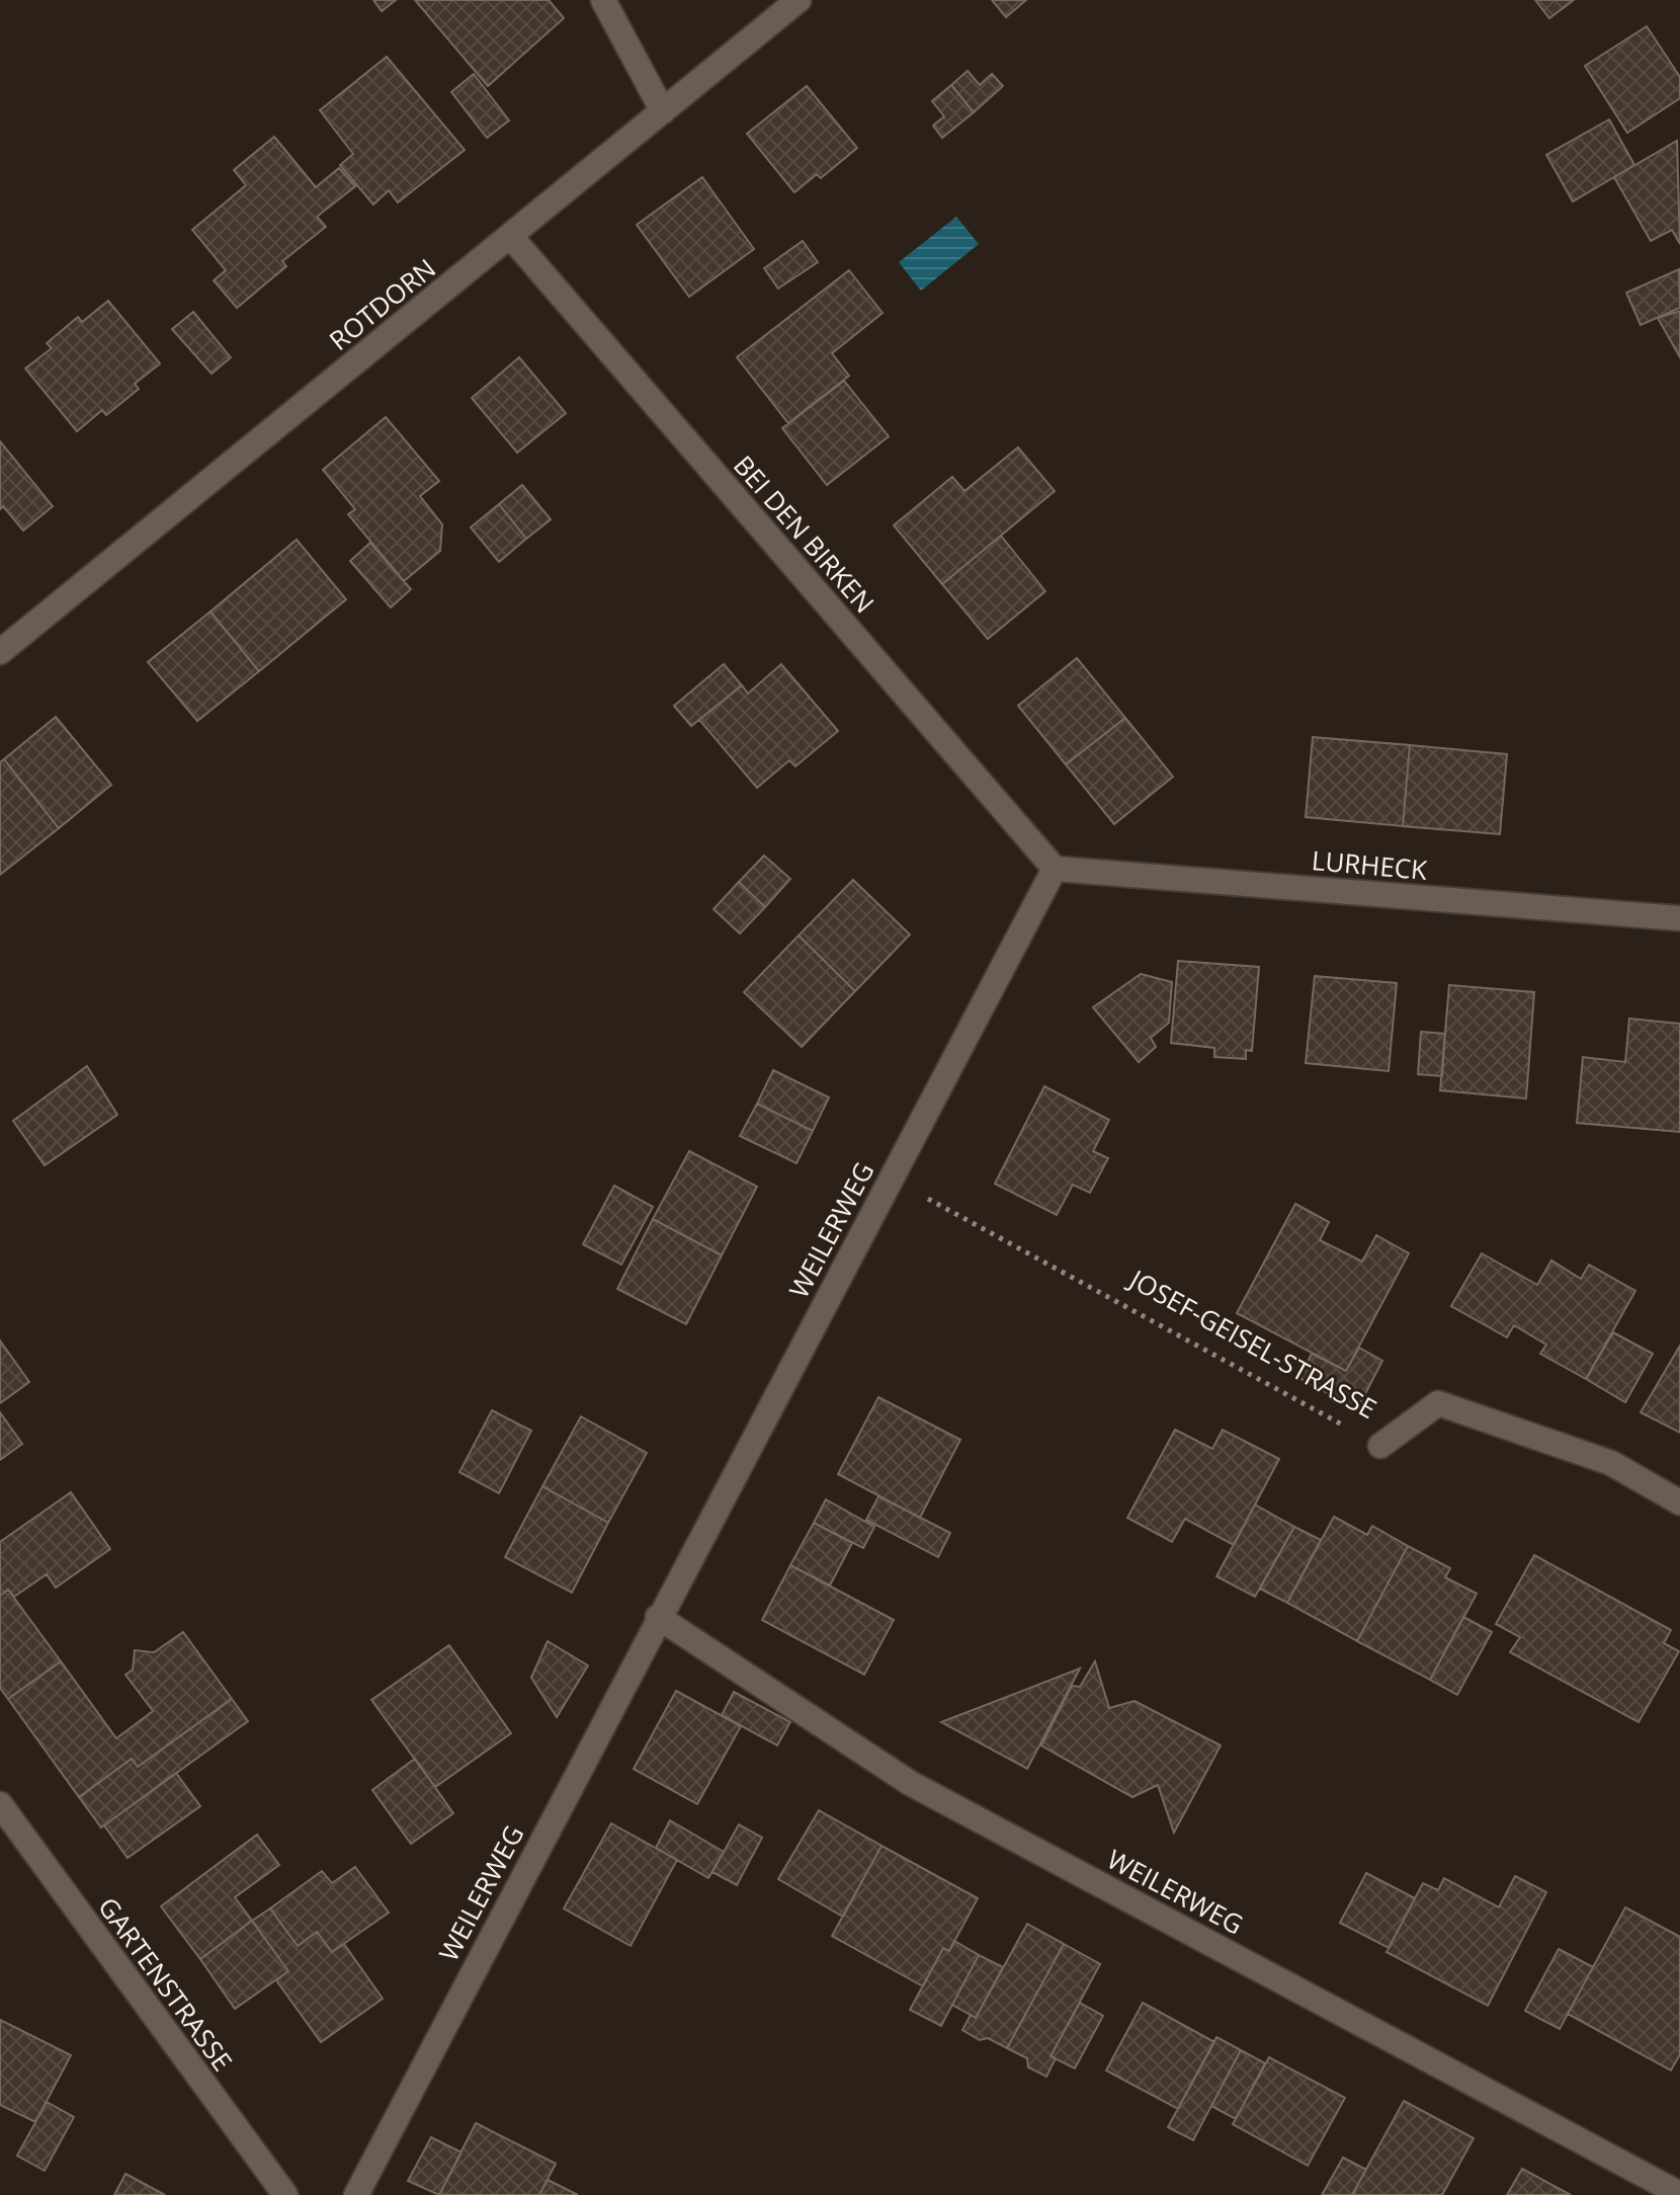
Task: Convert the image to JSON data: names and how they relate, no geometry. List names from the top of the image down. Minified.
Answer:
{"streets":{"street":["ROTDORN","BEI DEN BIRKEN","LURHECK","WEILERWEG","JOSEF-GEISEL-STRASSE","GARTENSTRASSE"]},"crossings":[["ROTDORN","BEI DEN BIRKEN"],["BEI DEN BIRKEN","LURHECK"],["BEI DEN BIRKEN","WEILERWEG"],["LURHECK","WEILERWEG"],["WEILERWEG","JOSEF-GEISEL-STRASSE"]]}
